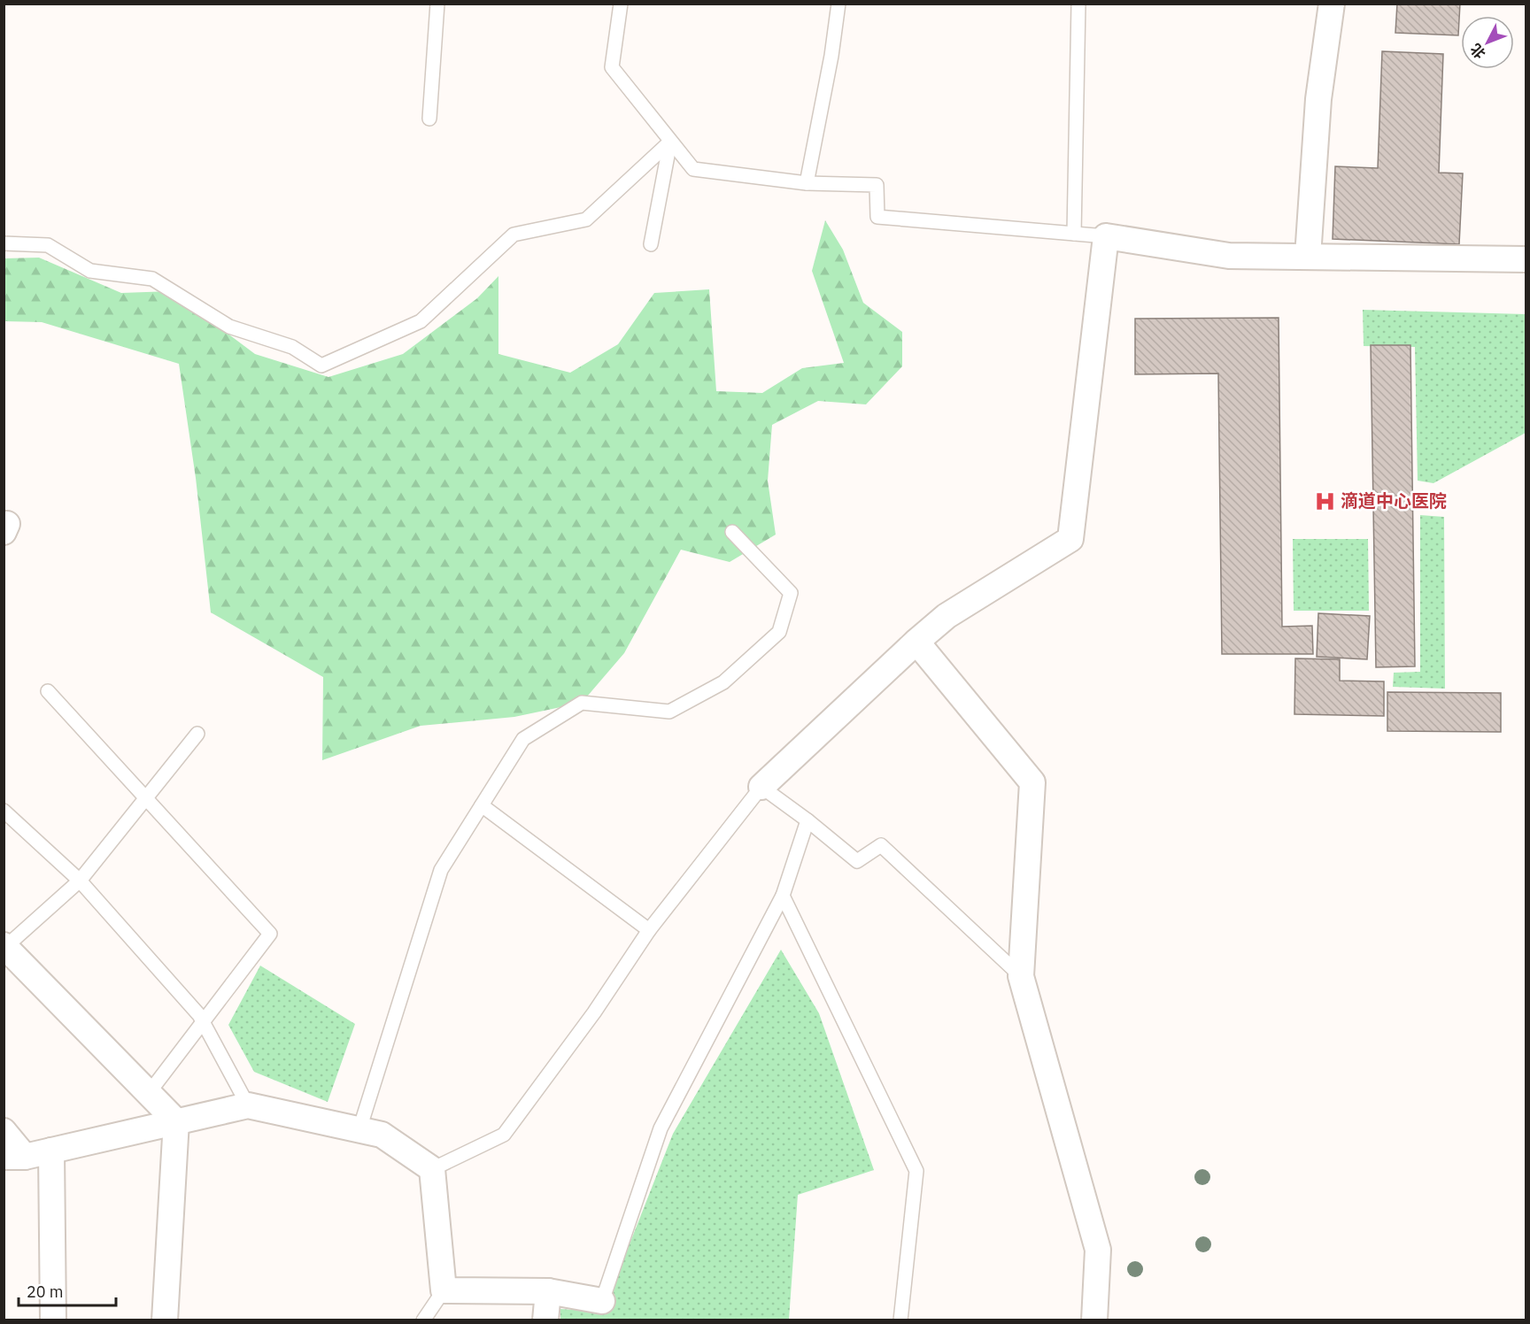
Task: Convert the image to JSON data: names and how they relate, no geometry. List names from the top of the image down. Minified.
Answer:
{"places":{"hospital":["滴道中心医院"]},"scale_bar":"20 m","north":"bottom left"}
